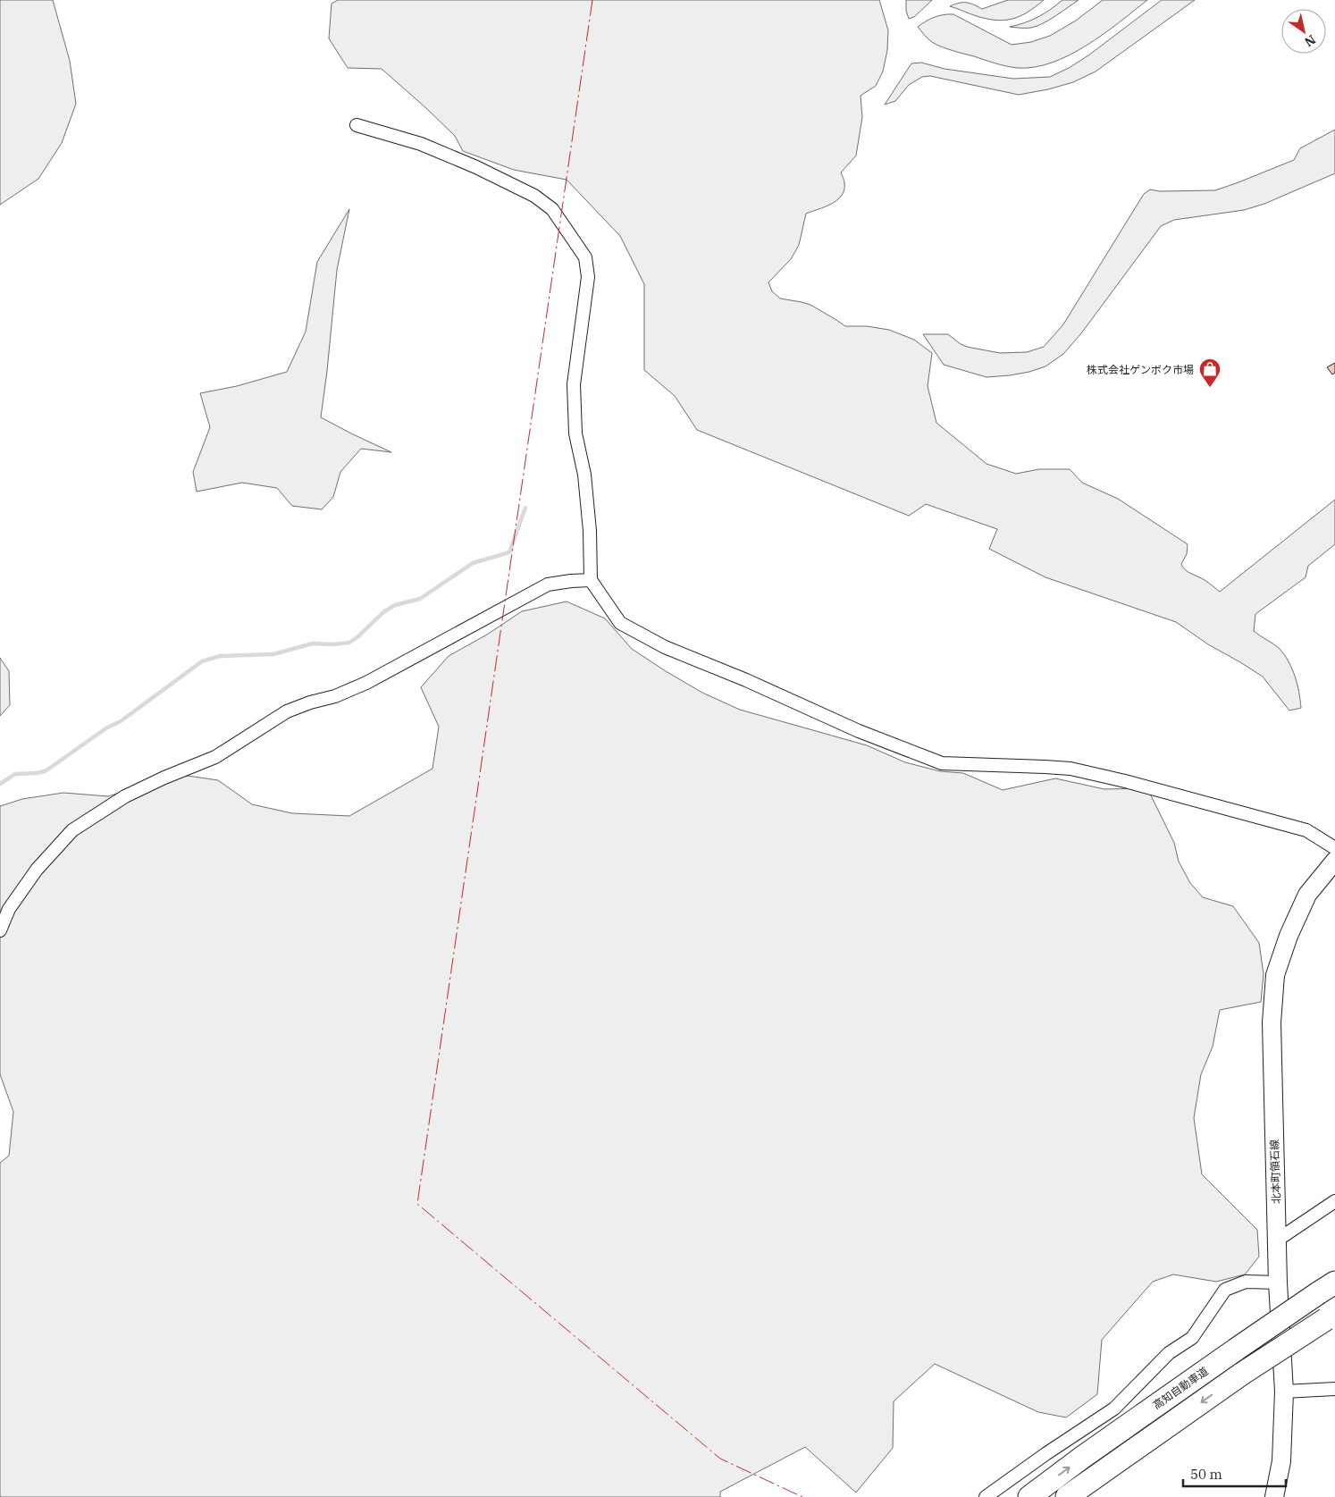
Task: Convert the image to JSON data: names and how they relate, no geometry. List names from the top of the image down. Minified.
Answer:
{"streets":{"highway":["高知自動車道"],"main road":["北本町領石線"]},"places":{"shop":["株式会社ゲンボク市場"]},"scale_bar":"50 m","north":"bottom right"}
